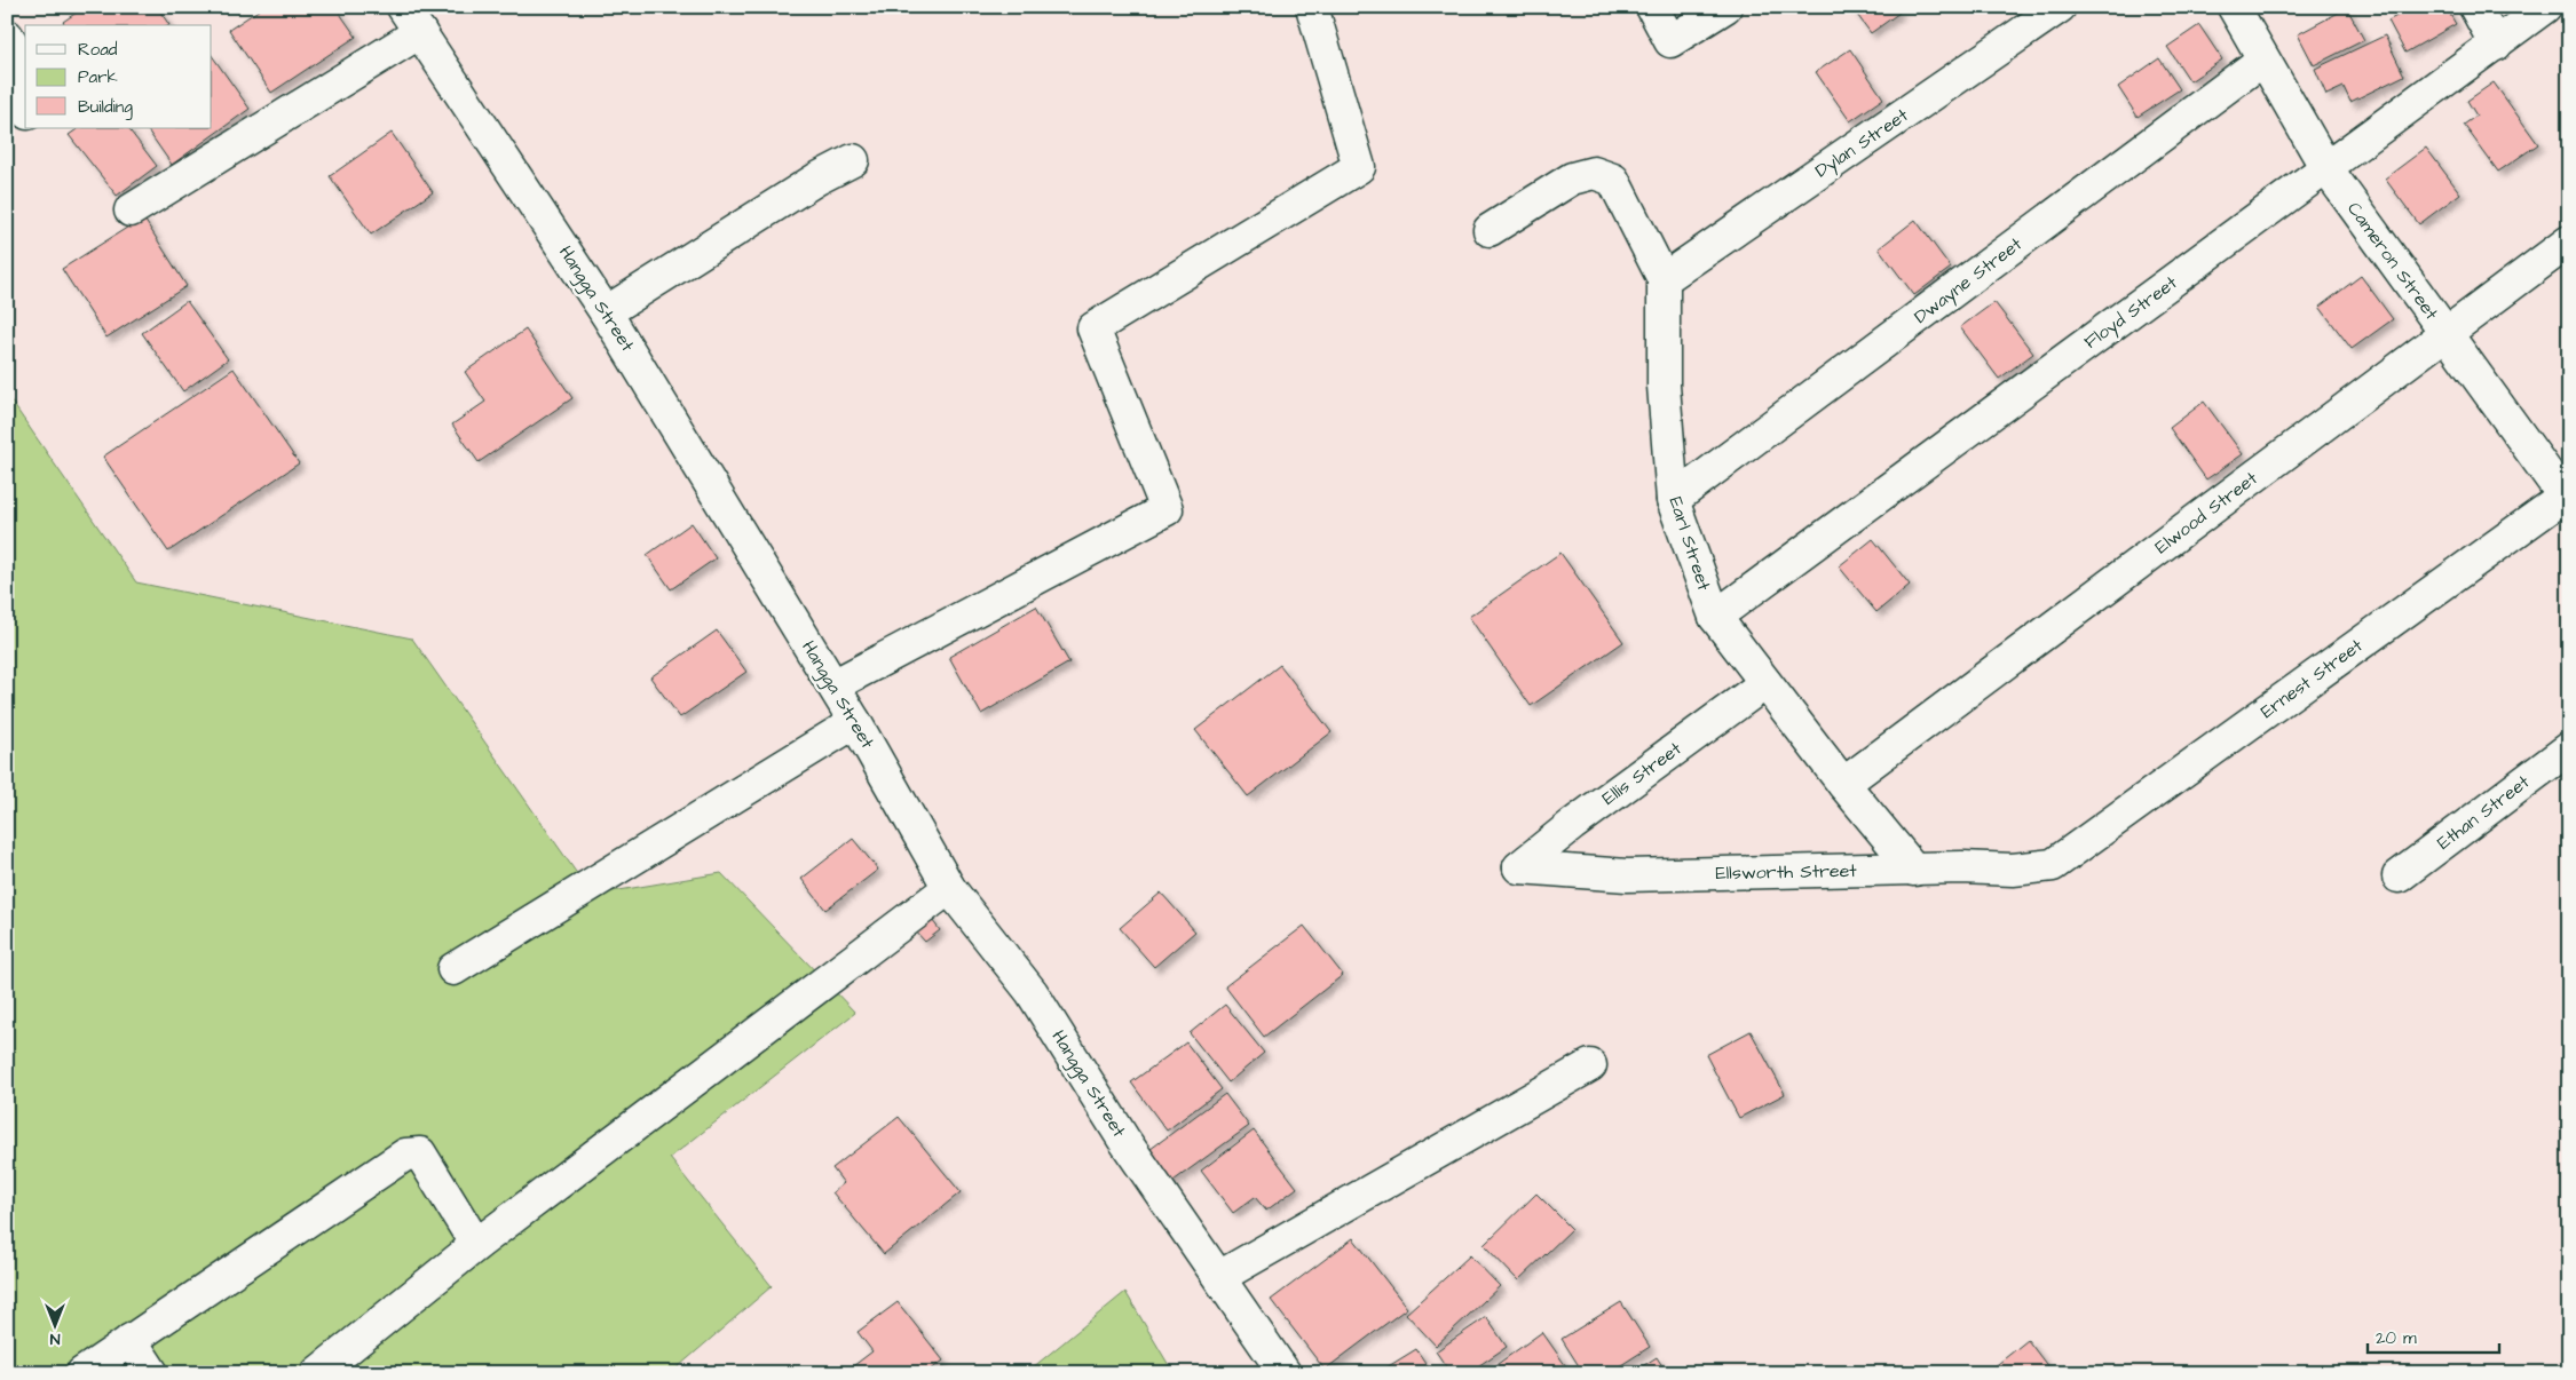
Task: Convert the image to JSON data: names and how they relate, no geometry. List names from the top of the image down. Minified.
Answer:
{"streets":{"street":["Dylan Street","Cameron Street","Dwayne Street","Hangga Street","Floyd Street","Elwood Street","Earl Street","Ernest Street","Ellis Street","Ethan Street","Ellsworth Street"]},"crossings":[["Dylan Street","Earl Street"],["Cameron Street","Dwayne Street"],["Cameron Street","Floyd Street"],["Cameron Street","Elwood Street"],["Cameron Street","Ernest Street"],["Dwayne Street","Earl Street"],["Floyd Street","Earl Street"],["Elwood Street","Earl Street"],["Earl Street","Ellis Street"],["Earl Street","Ellsworth Street"],["Ernest Street","Ellsworth Street"],["Ellis Street","Ellsworth Street"]],"legend":["Road","Park","Building"],"scale_bar":"20 m","north":"bottom"}
